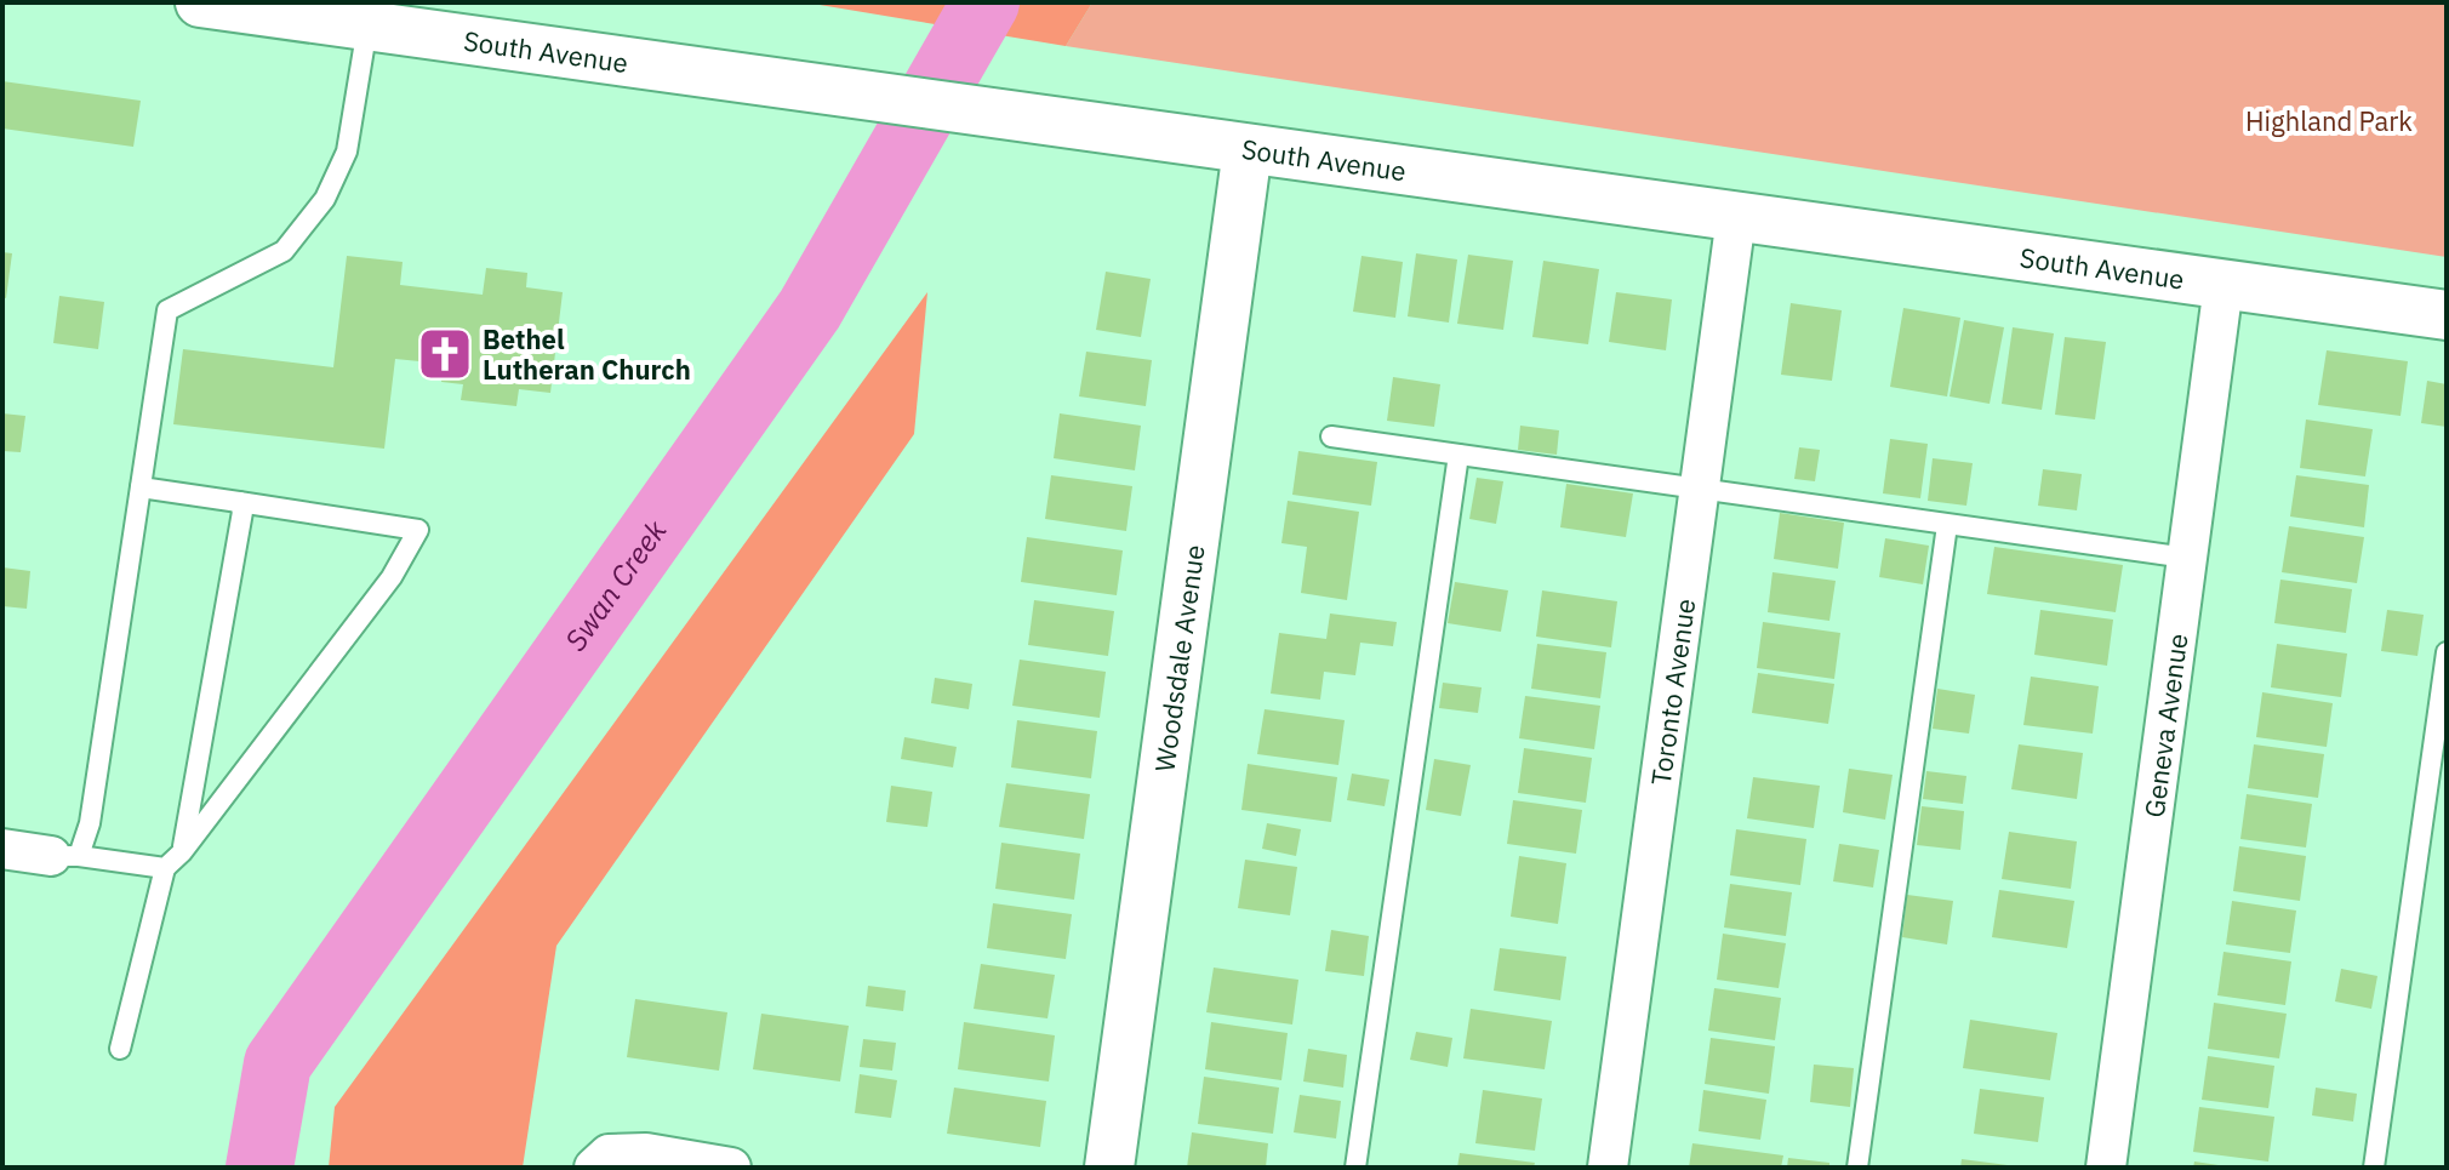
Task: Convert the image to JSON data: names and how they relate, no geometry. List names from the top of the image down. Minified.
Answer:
{"streets":{"street":["South Avenue","Woodsdale Avenue","Toronto Avenue","Geneva Avenue"]},"crossings":[["South Avenue","Woodsdale Avenue"],["South Avenue","Toronto Avenue"],["South Avenue","Geneva Avenue"]],"water":["Swan Creek"],"parks":["Highland Park"],"places":{"church":["Bethel Lutheran Church"]}}
